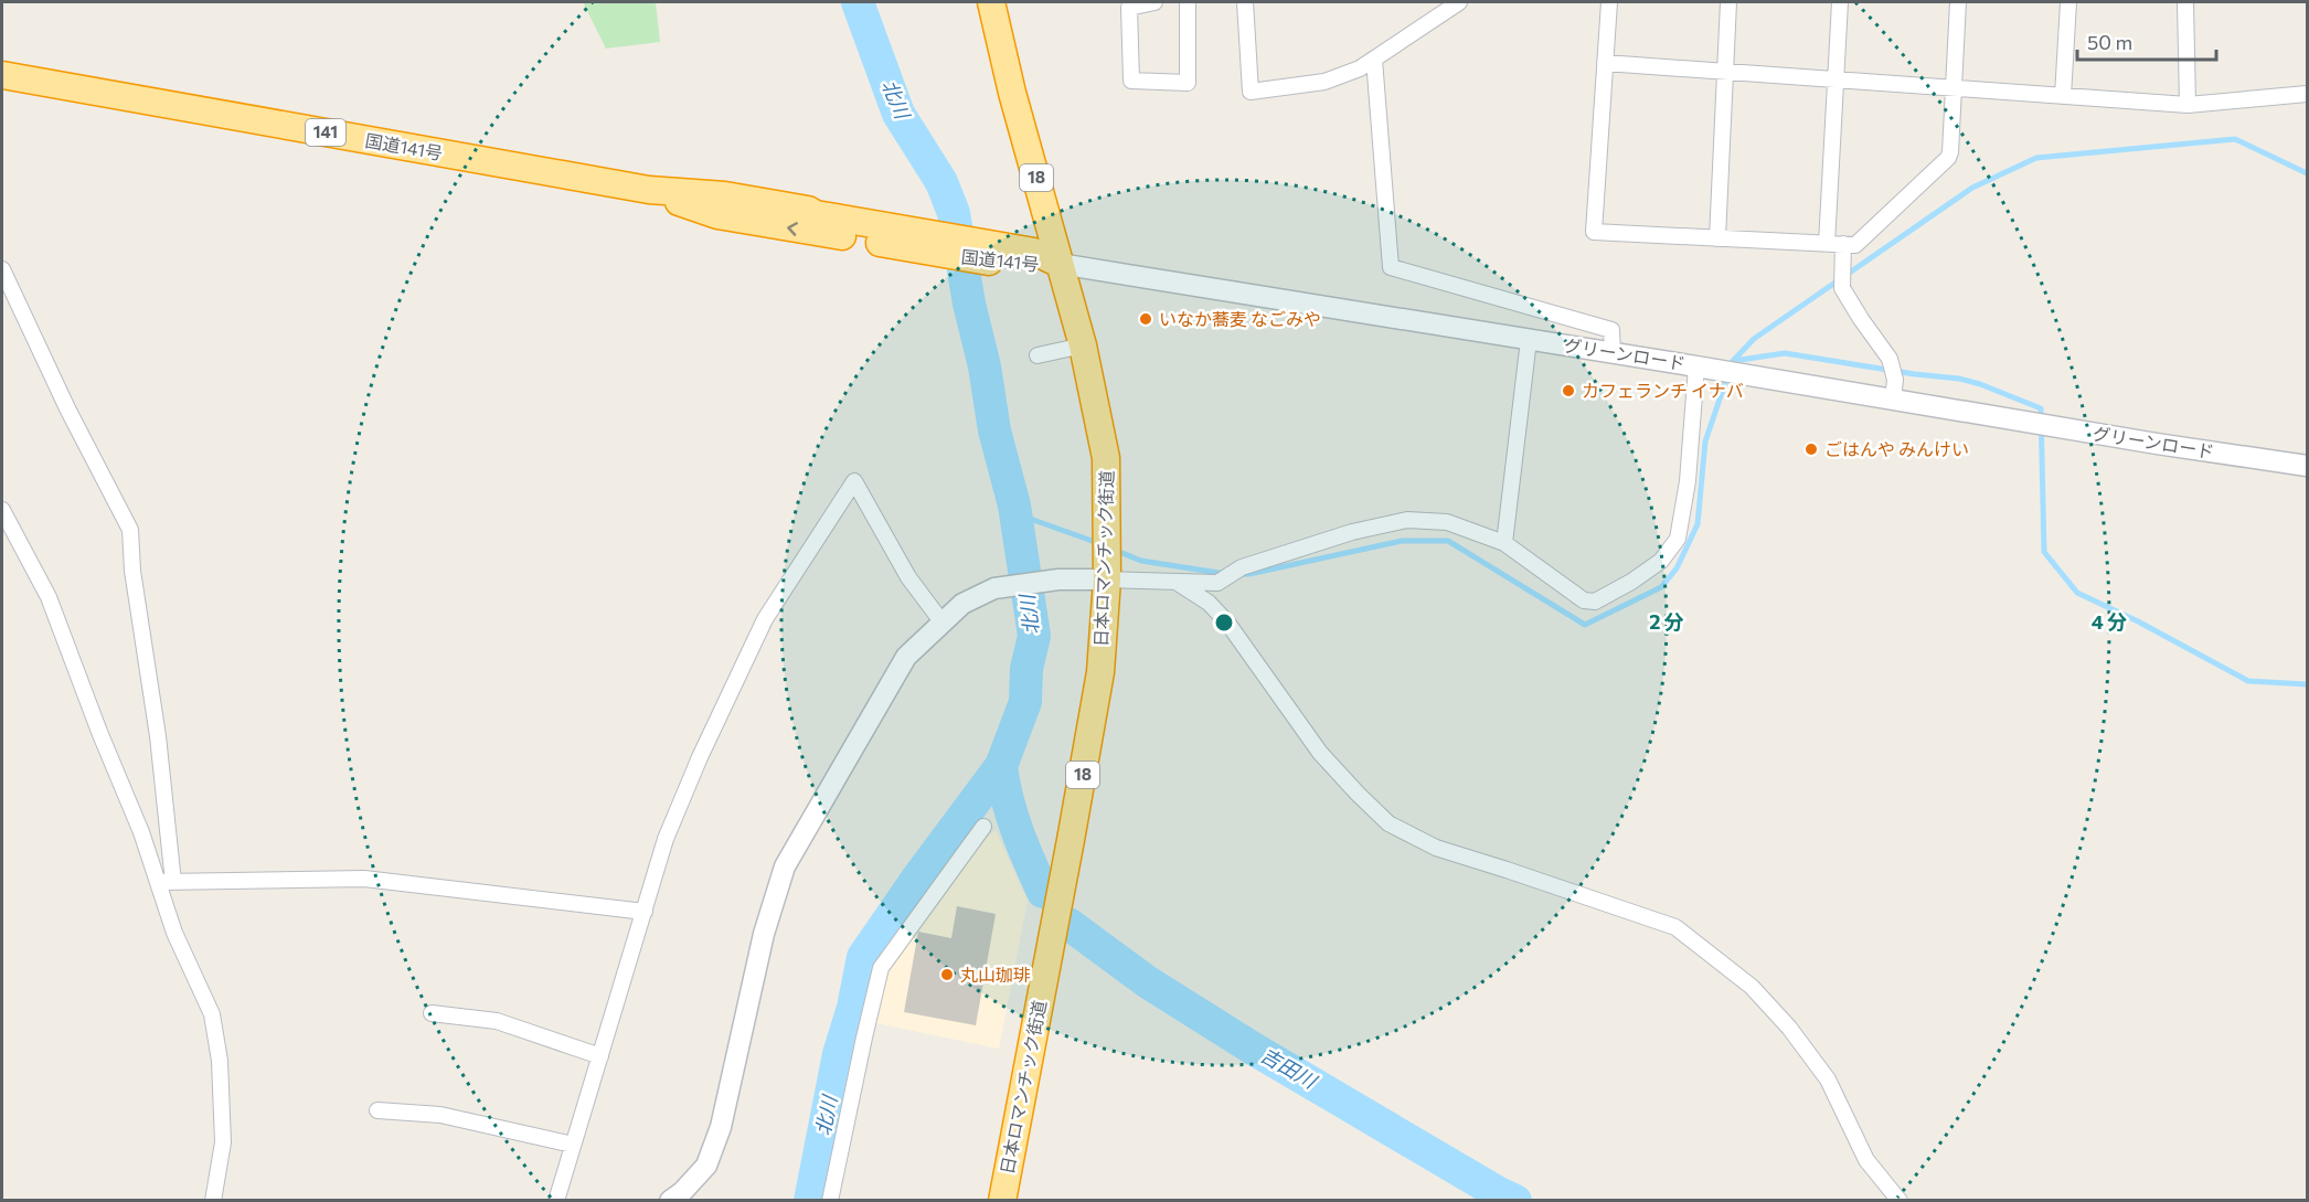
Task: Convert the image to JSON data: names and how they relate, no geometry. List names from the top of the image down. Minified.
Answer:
{"streets":{"highway":["141","国道141号","18","日本ロマンチック街道"],"street":["グリーンロード"]},"crossings":[["国道141号","グリーンロード"],["国道141号","日本ロマンチック街道"],["グリーンロード","日本ロマンチック街道"]],"water":["北川","吉田川"],"places":["いなか蕎麦 なごみや","カフェランチ イナバ","ごはんや みんけい","丸山珈琲"],"scale_bar":"50 m","rings":["2 分","4 分"]}
